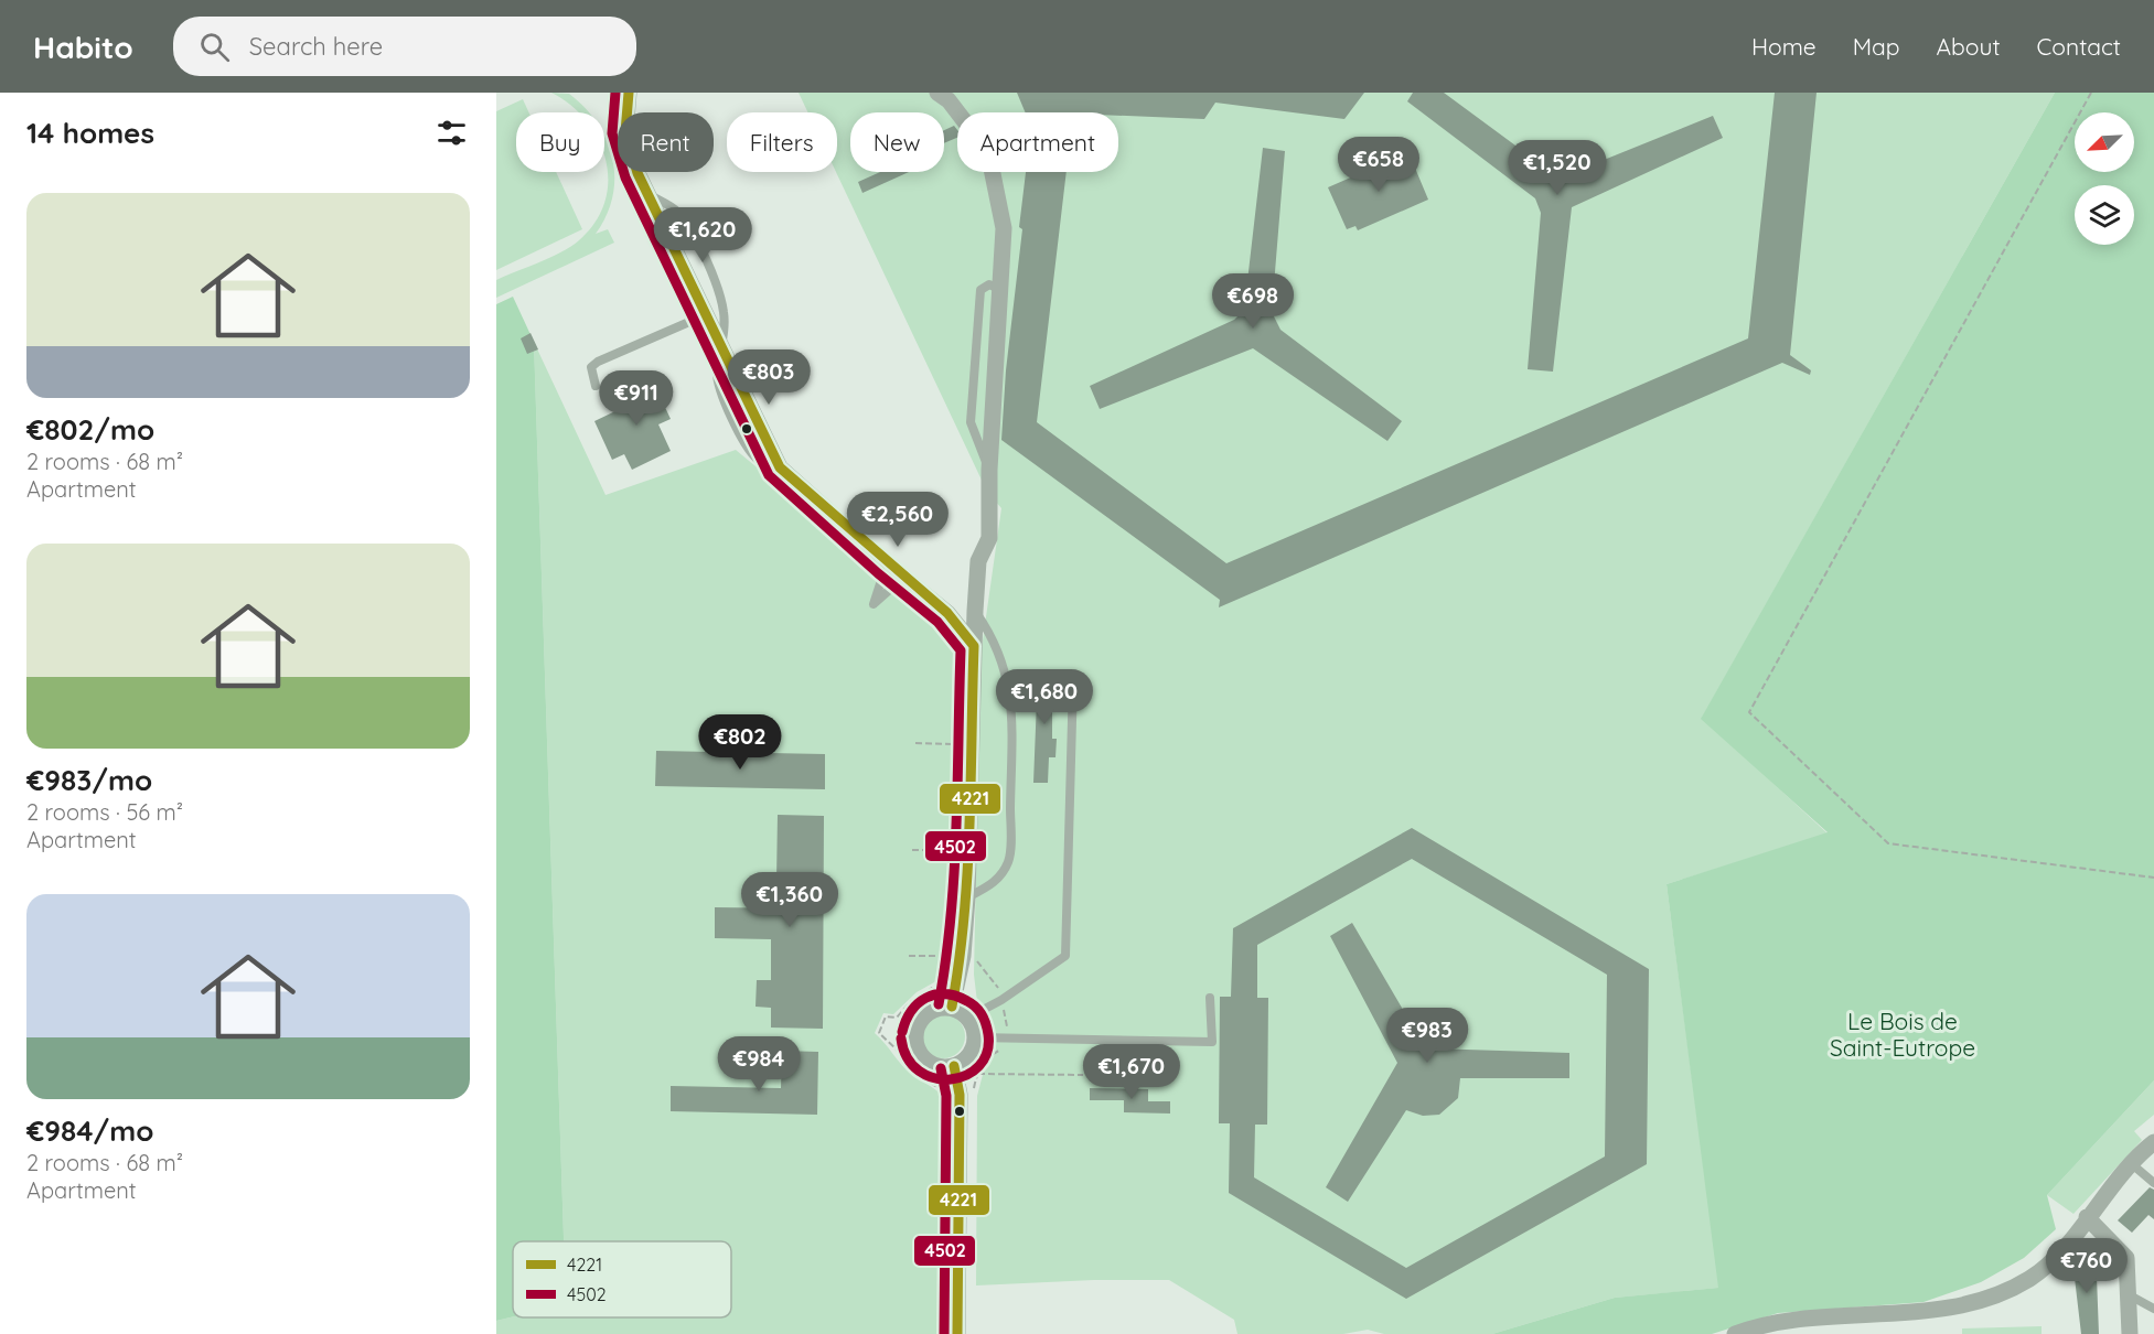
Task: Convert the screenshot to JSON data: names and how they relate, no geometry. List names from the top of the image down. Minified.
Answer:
{"parks":["Le Bois de Saint-Eutrope"],"lines":["transit line 4221","transit line 4502"],"legend":["4221","4502"],"north":"bottom left","page":{"header":"Habito","search":"Search here","nav":["Home","Map","About","Contact"],"heading":"14 homes","chip":["Buy","Rent","Filters","New","Apartment"],"price":["€658","€1,520","€1,620","€698","€803","€911","€2,560","€1,680","€802","€1,360","€983","€984","€1,670","€760"],"list":[{"name":"€802/mo","note":"2 rooms · 68 m² · Apartment"},{"name":"€983/mo","note":"2 rooms · 56 m² · Apartment"},{"name":"€984/mo","note":"2 rooms · 68 m² · Apartment"}]}}
